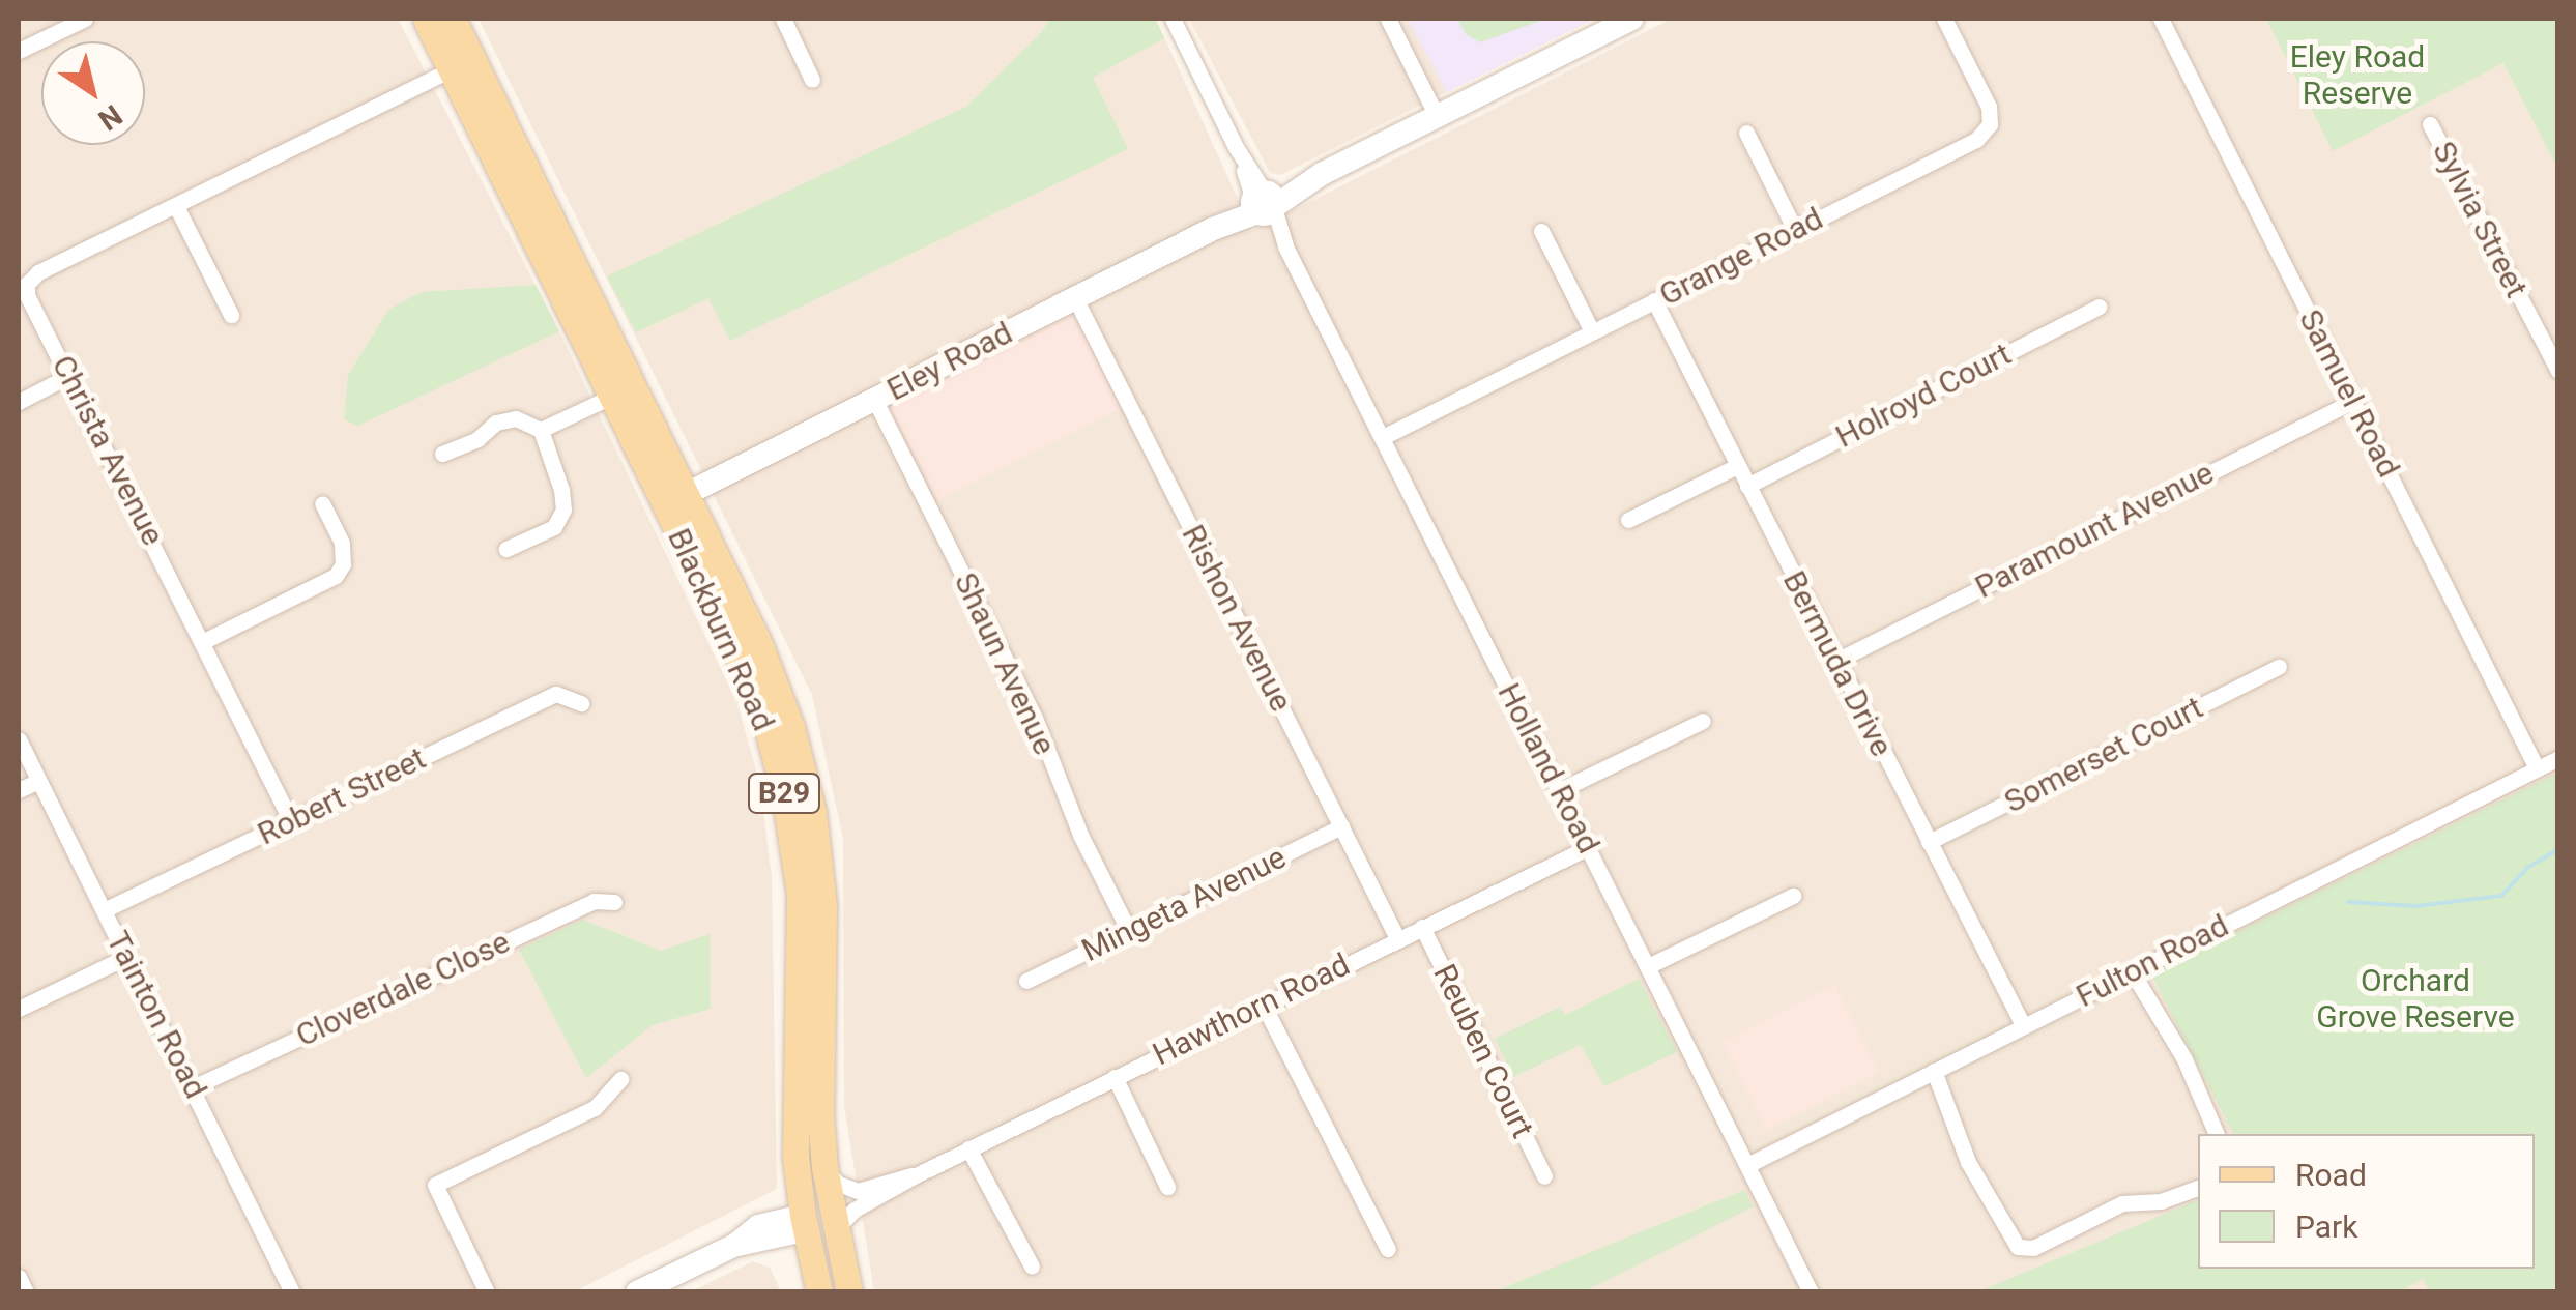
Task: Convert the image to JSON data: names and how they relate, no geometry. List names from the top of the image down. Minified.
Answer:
{"streets":{"main road":["Eley Road","Blackburn Road","B29","Hawthorn Road"],"street":["Sylvia Street","Grange Road","Samuel Road","Holroyd Court","Christa Avenue","Paramount Avenue","Rishon Avenue","Shaun Avenue","Bermuda Drive","Somerset Court","Holland Road","Robert Street","Mingeta Avenue","Fulton Road","Cloverdale Close","Tainton Road","Reuben Court"]},"crossings":[["Grange Road","Bermuda Drive"],["Grange Road","Holland Road"],["Eley Road","Rishon Avenue"],["Eley Road","Blackburn Road"],["Eley Road","Shaun Avenue"],["Eley Road","Holland Road"],["Samuel Road","Paramount Avenue"],["Samuel Road","Fulton Road"],["Holroyd Court","Bermuda Drive"],["Christa Avenue","Blackburn Road"],["Christa Avenue","Robert Street"],["Paramount Avenue","Bermuda Drive"],["Rishon Avenue","Mingeta Avenue"],["Rishon Avenue","Hawthorn Road"],["Blackburn Road","Hawthorn Road"],["Shaun Avenue","Mingeta Avenue"],["Bermuda Drive","Somerset Court"],["Bermuda Drive","Fulton Road"],["Holland Road","Fulton Road"],["Holland Road","Hawthorn Road"],["Robert Street","Tainton Road"],["Cloverdale Close","Tainton Road"],["Hawthorn Road","Reuben Court"]],"parks":["Eley Road Reserve","Orchard Grove Reserve"],"legend":["Road","Park"],"north":"bottom right"}
